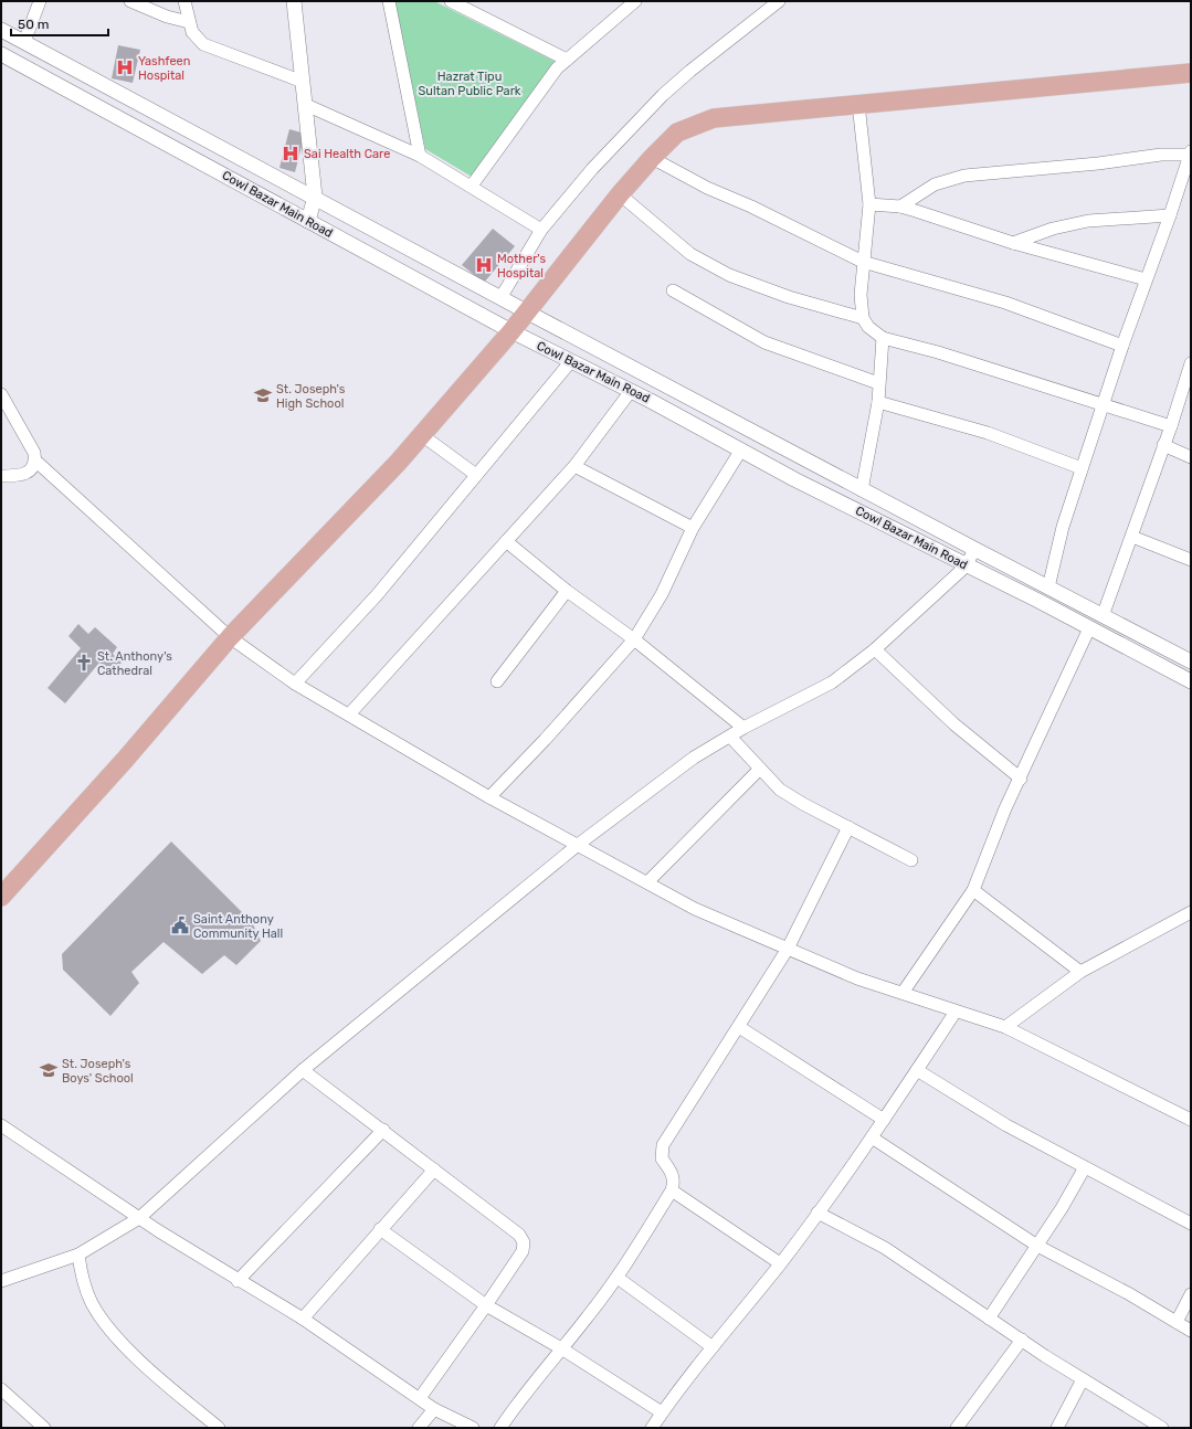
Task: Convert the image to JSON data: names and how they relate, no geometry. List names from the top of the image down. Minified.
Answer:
{"streets":{"street":["Cowl Bazar Main Road"]},"parks":["Hazrat Tipu Sultan Public Park"],"places":{"hospital":["Yashfeen Hospital","Sai Health Care","Mother's Hospital"],"school or university":["St. Joseph's High School","St. Joseph's Boys' School"],"church":["St. Anthony's Cathedral"],"public building":["Saint Anthony Community Hall"]},"scale_bar":"50 m"}
